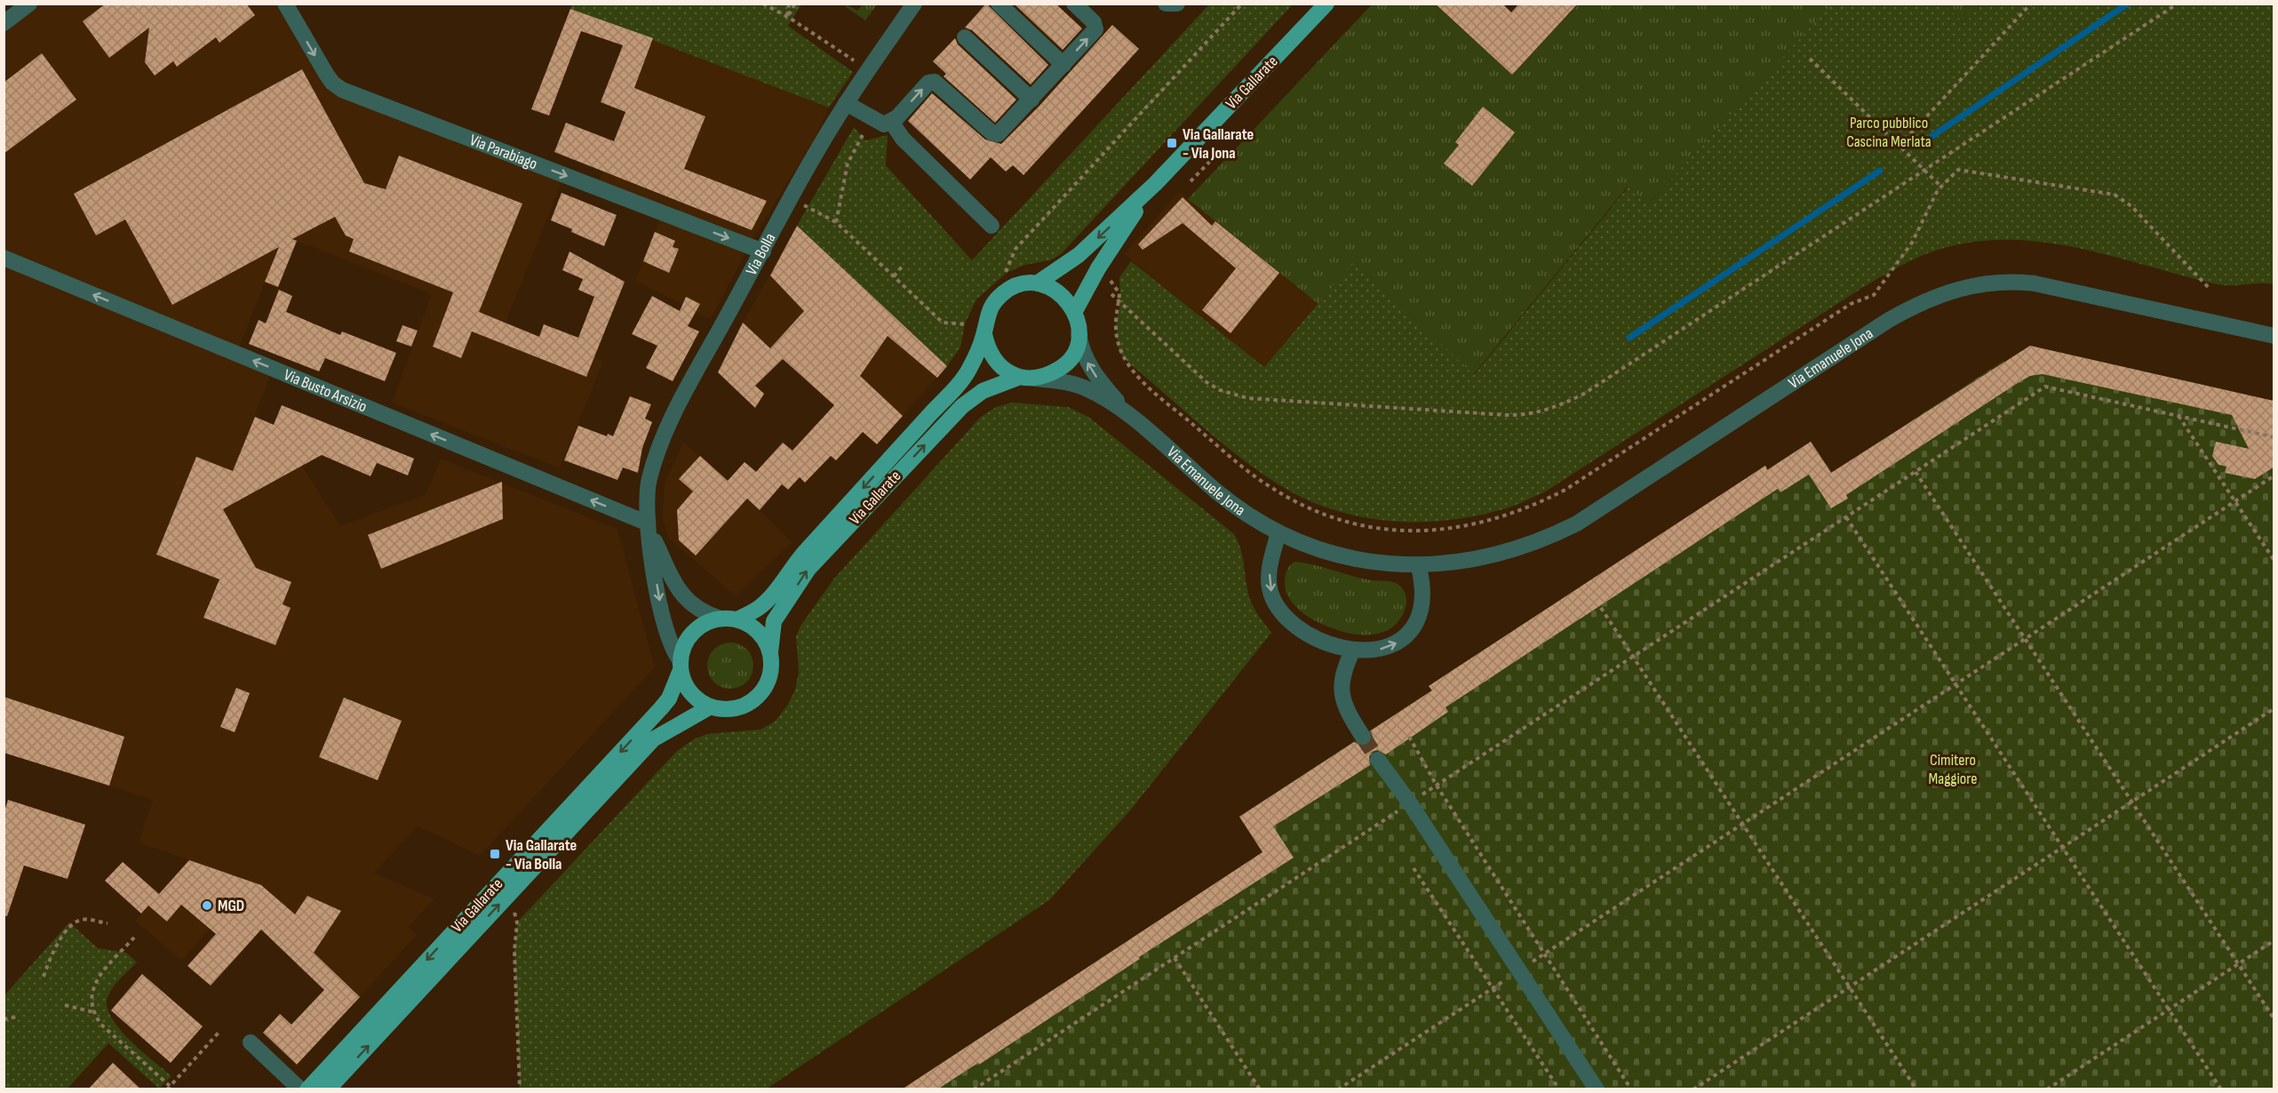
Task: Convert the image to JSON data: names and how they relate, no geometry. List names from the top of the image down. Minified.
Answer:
{"streets":{"main road":["Via Gallarate"],"street":["Via Parabiago","Via Bolla","Via Emanuele Jona","Via Busto Arsizio"]},"crossings":[["Via Gallarate","Via Bolla"],["Via Gallarate","Via Emanuele Jona"],["Via Parabiago","Via Bolla"],["Via Bolla","Via Busto Arsizio"]],"one_way":["Via Parabiago","Via Busto Arsizio"],"parks":["Parco pubblico Cascina Merlata","Cimitero Maggiore"],"places":{"transit":["Via Gallarate - Via Jona","Via Gallarate - Via Bolla"],"other":["MGD"]}}
